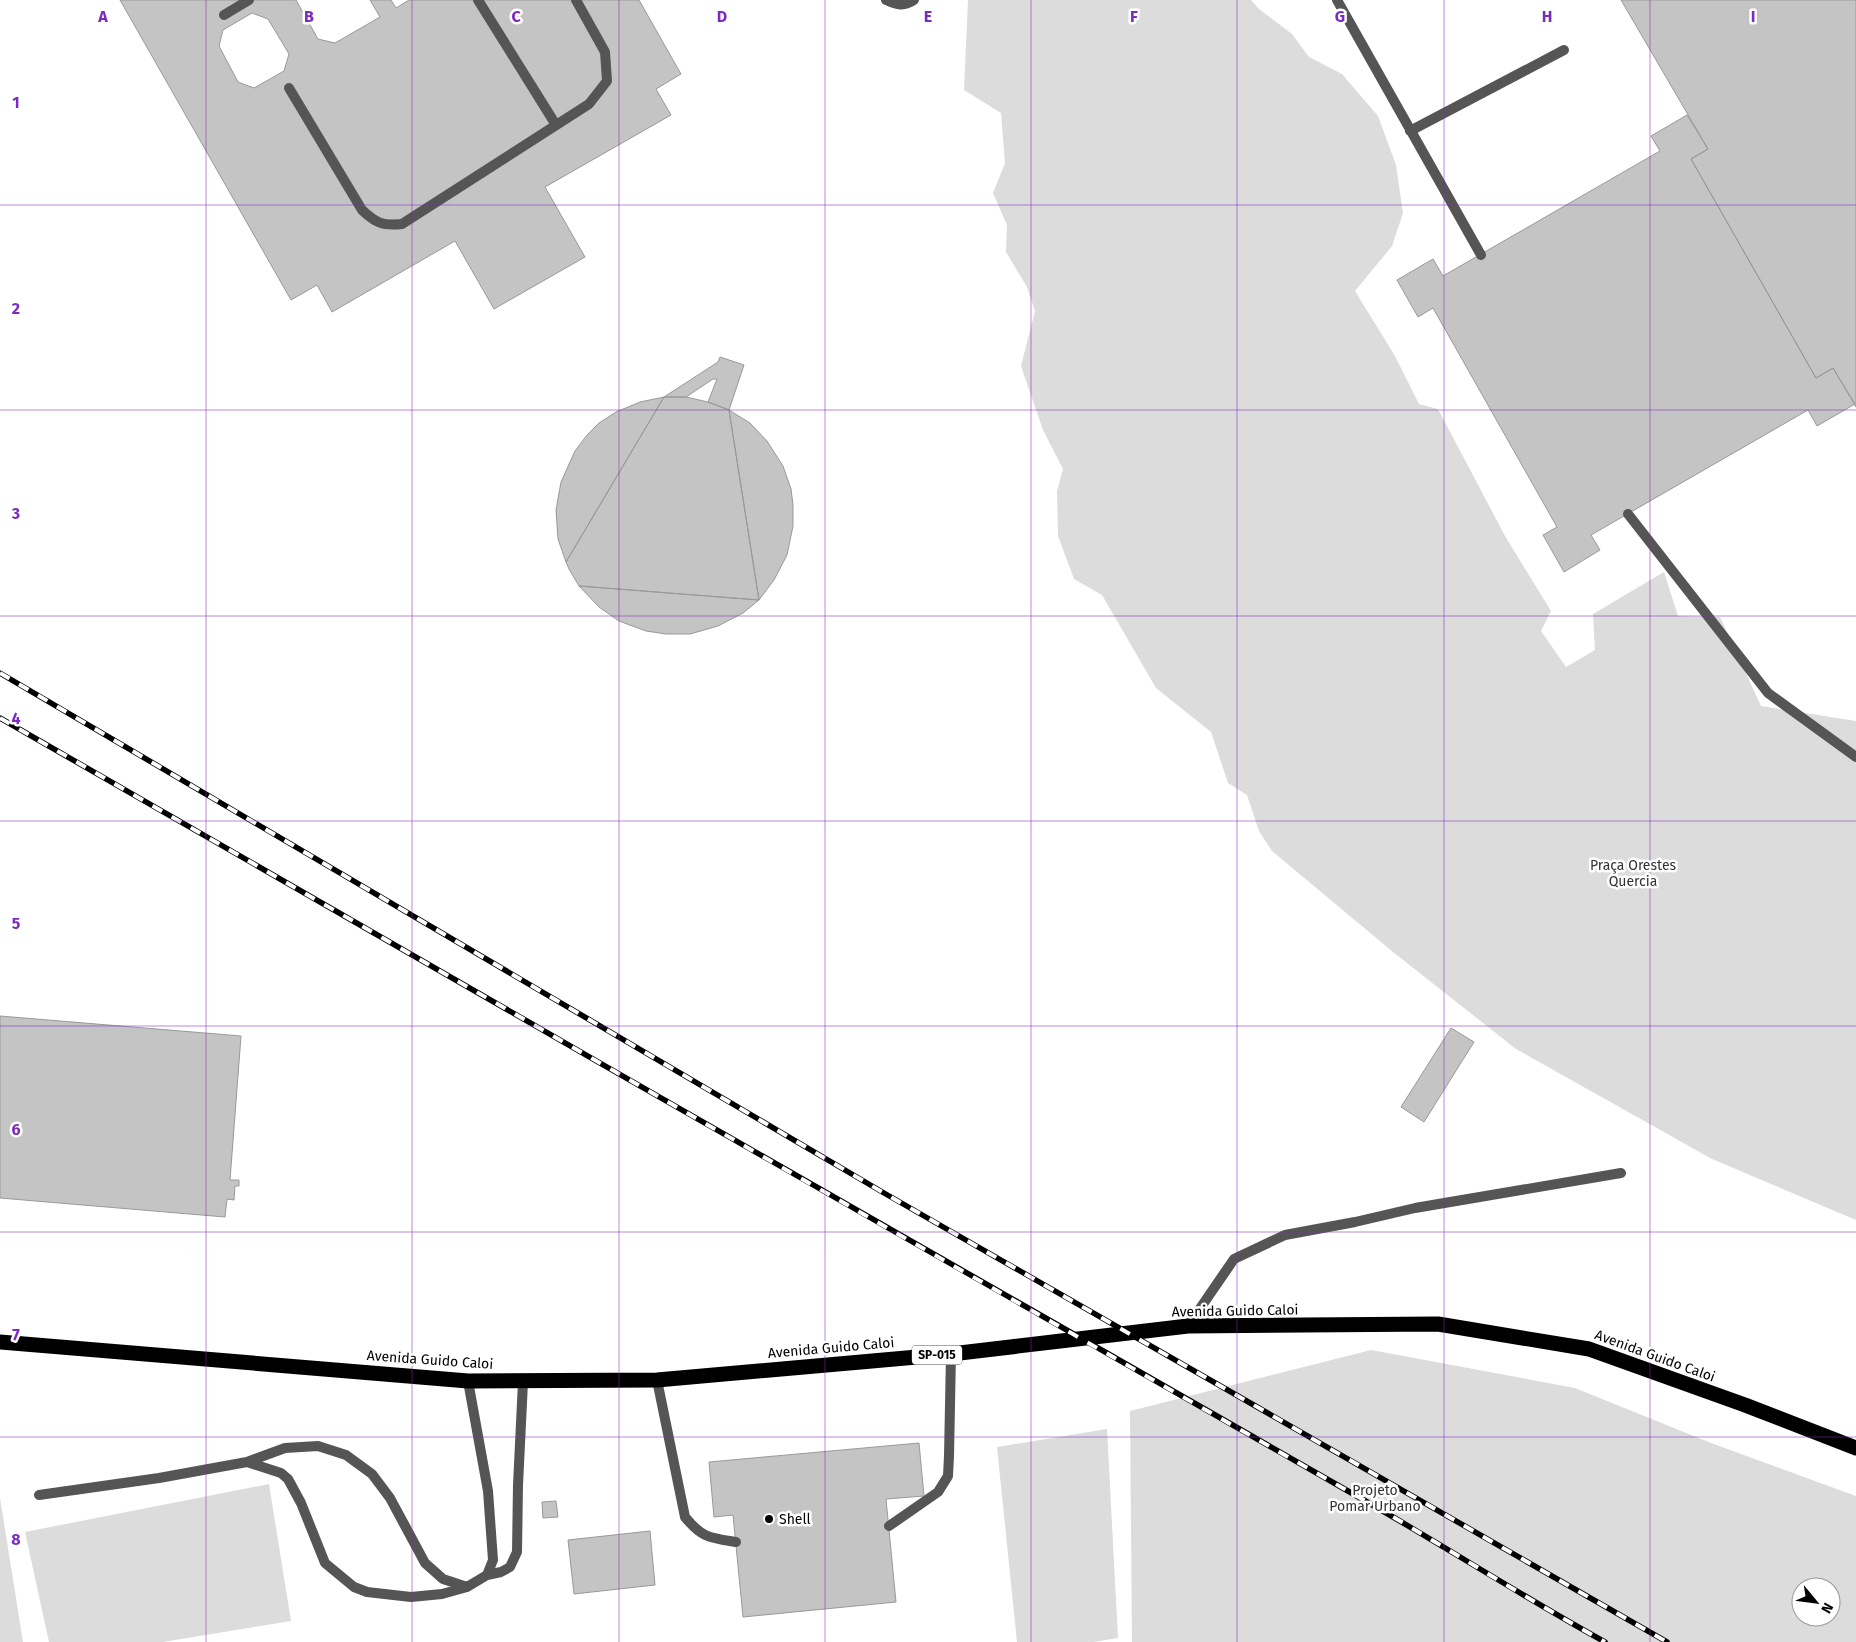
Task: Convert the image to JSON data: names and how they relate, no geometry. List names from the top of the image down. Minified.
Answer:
{"streets":{"highway":["Avenida Guido Caloi","SP-015"]},"parks":["Praça Orestes Quercia","Projeto Pomar Urbano"],"places":["Shell"],"north":"bottom right","grid":{"columns":["A","B","C","D","E","F","G","H","I"],"rows":["1","2","3","4","5","6","7","8"]}}
